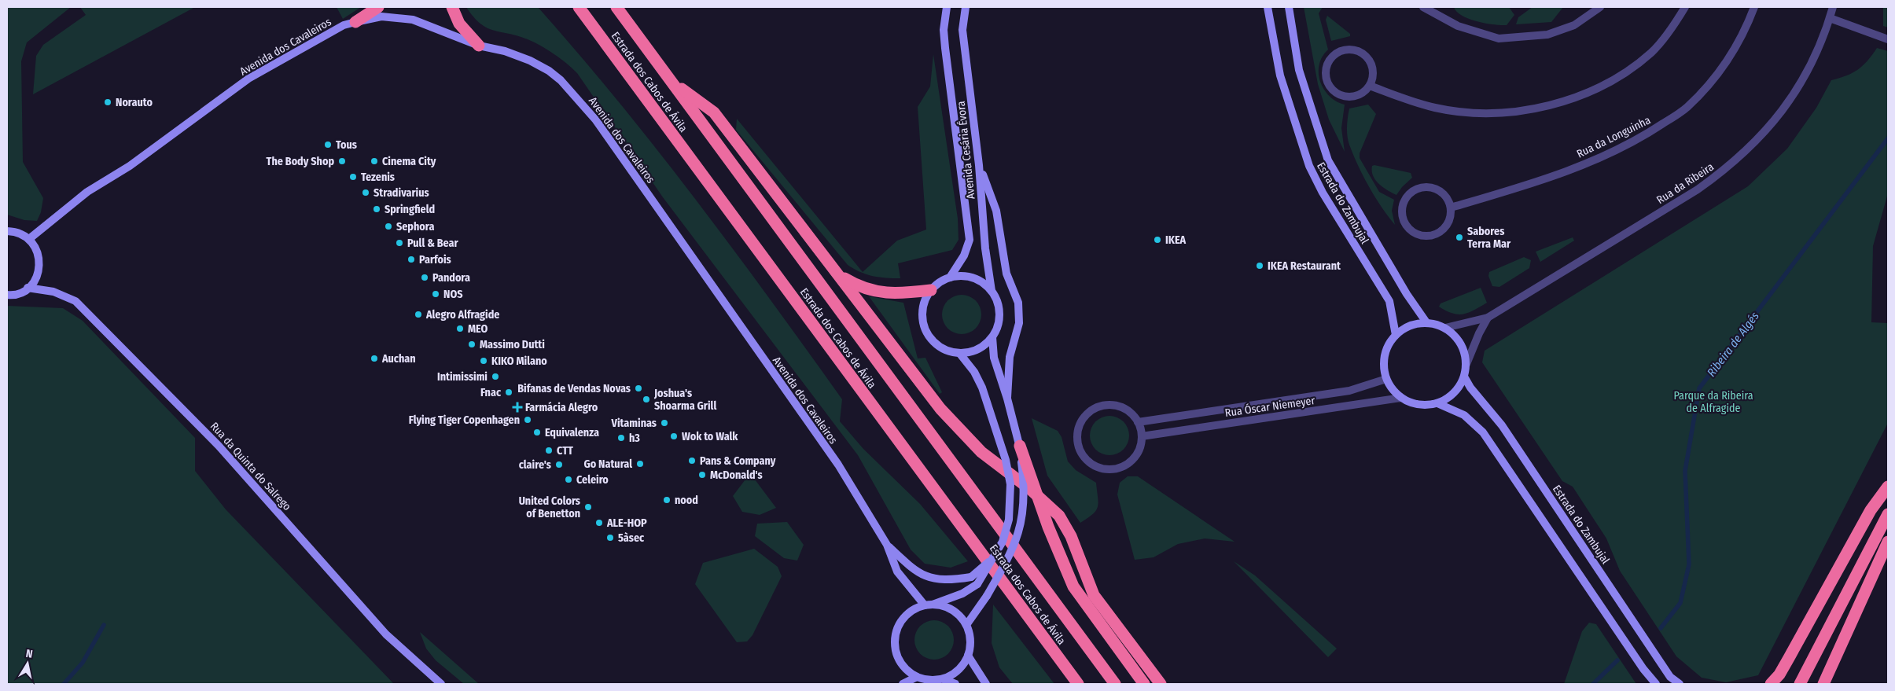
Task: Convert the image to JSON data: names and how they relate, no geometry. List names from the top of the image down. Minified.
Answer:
{"streets":{"highway":["Estrada dos Cabos de Ávila"],"street":["Avenida dos Cavaleiros","Rua da Longuinha","Avenida Cesária Évora","Rua da Ribeira","Estrada do Zambujal","Rua Óscar Niemeyer","Rua da Quinta do Salrego"]},"crossings":[["Rua da Ribeira","Estrada do Zambujal"],["Rua da Ribeira","Rua Óscar Niemeyer"],["Estrada do Zambujal","Rua Óscar Niemeyer"]],"water":["Ribeira de Algés"],"parks":["Parque da Ribeira de Alfragide"],"places":{"other":["Norauto","Tous","The Body Shop","Cinema City","Tezenis","Stradivarius","Springfield","Sephora","Sabores Terra Mar","IKEA","Pull & Bear","Parfois","IKEA Restaurant","Pandora","NOS","Alegro Alfragide","MEO","Massimo Dutti","Auchan","KIKO Milano","Intimissimi","Bifanas de Vendas Novas","Fnac","Joshua's Shoarma Grill","Flying Tiger Copenhagen","Vitaminas","Equivalenza","Wok to Walk","h3","CTT","Pans & Company","Go Natural","claire's","McDonald's","Celeiro","nood","United Colors of Benetton","ALE-HOP","5àsec"],"health":["Farmácia Alegro"]},"north":"top"}
